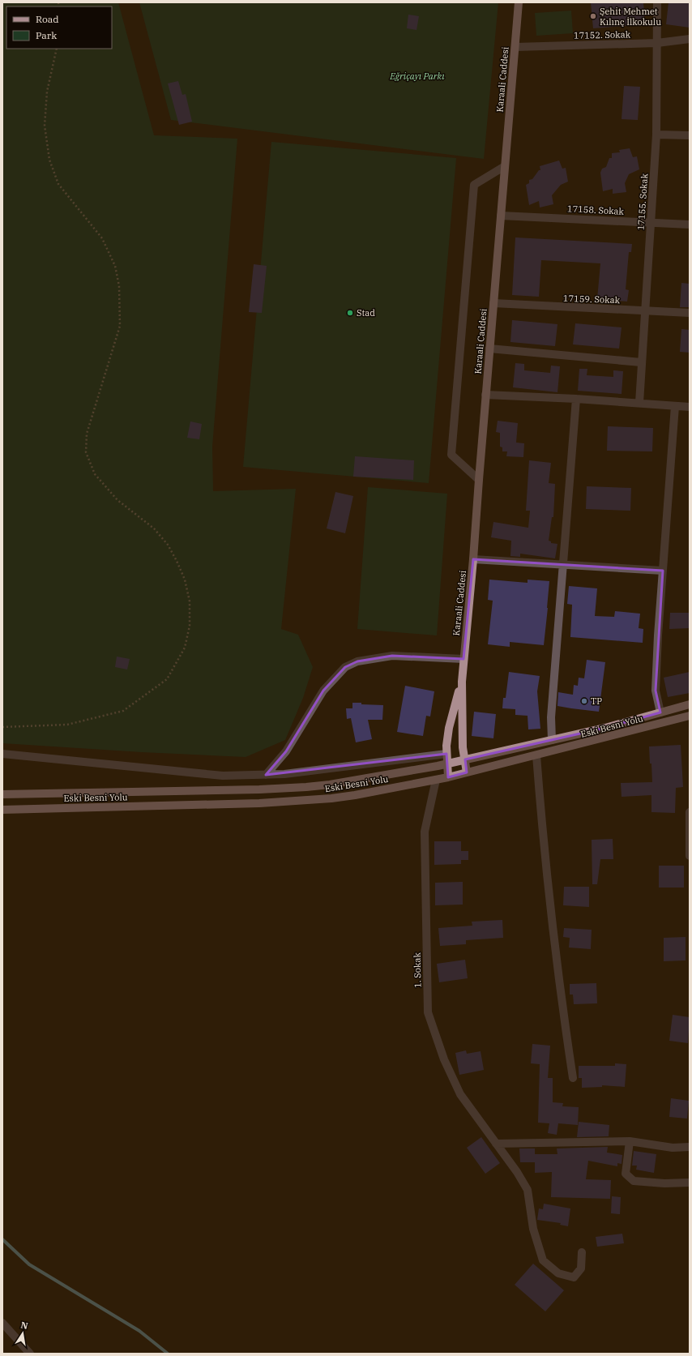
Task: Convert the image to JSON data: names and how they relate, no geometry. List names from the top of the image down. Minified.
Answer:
{"streets":{"main road":["Karaali Caddesi","Eski Besni Yolu"],"street":["17152. Sokak","17155. Sokak","17158. Sokak","17159. Sokak","1. Sokak"]},"crossings":[["17152. Sokak","Karaali Caddesi"],["17152. Sokak","17155. Sokak"],["Karaali Caddesi","17158. Sokak"],["Karaali Caddesi","17159. Sokak"],["17155. Sokak","17158. Sokak"],["17155. Sokak","17159. Sokak"],["Eski Besni Yolu","1. Sokak"]],"parks":["Eğriçayı Parkı"],"places":["Şehit Mehmet Kılınç İlkokulu","Stad","TP"],"legend":["Road","Park"],"north":"top"}
